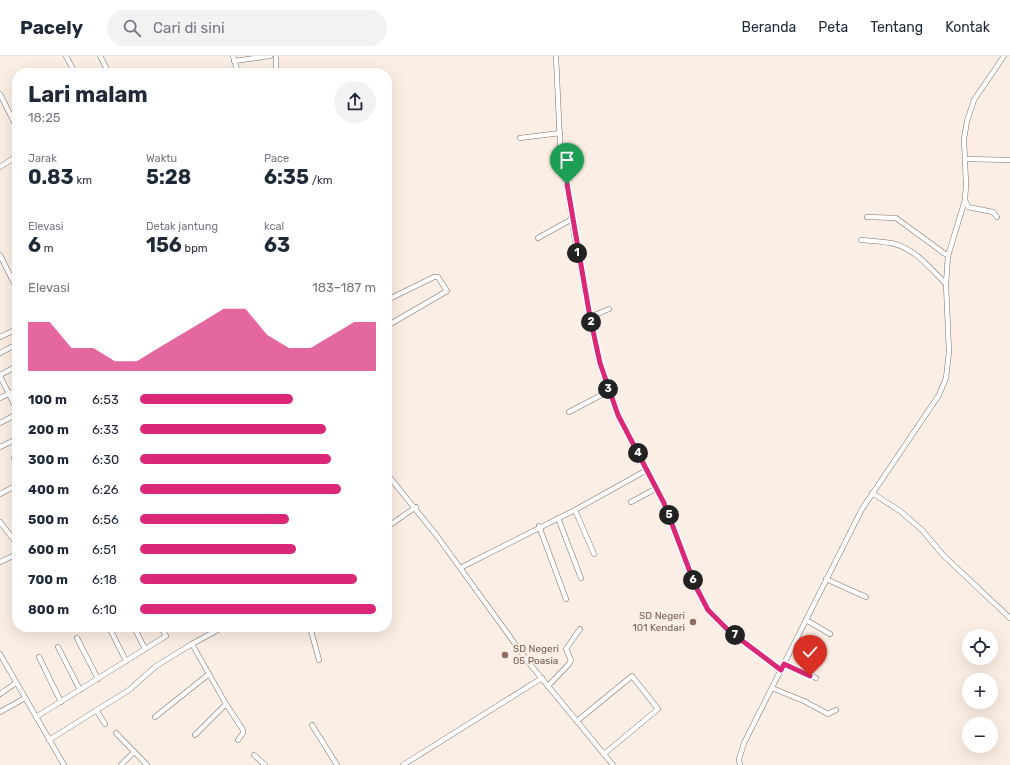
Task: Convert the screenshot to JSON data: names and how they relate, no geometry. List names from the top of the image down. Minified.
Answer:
{"places":["SD Negeri 101 Kendari","SD Negeri 05 Poasia"],"page":{"header":"Pacely","search":"Cari di sini","nav":["Beranda","Peta","Tentang","Kontak"],"heading":["Lari malam","18:25"],"stats":[["Jarak","0.83 km"],["Waktu","5:28"],["Pace","6:35 /km"],["Elevasi","6 m"],["Detak jantung","156 bpm"],["kcal","63"]],"pins":["1","2","3","4","5","6","7"],"chart":["Elevasi","183–187 m"],"list":[{"name":"100 m","note":"6:53"},{"name":"200 m","note":"6:33"},{"name":"300 m","note":"6:30"},{"name":"400 m","note":"6:26"},{"name":"500 m","note":"6:56"},{"name":"600 m","note":"6:51"},{"name":"700 m","note":"6:18"},{"name":"800 m","note":"6:10"}],"map_buttons":["+","−"]}}
